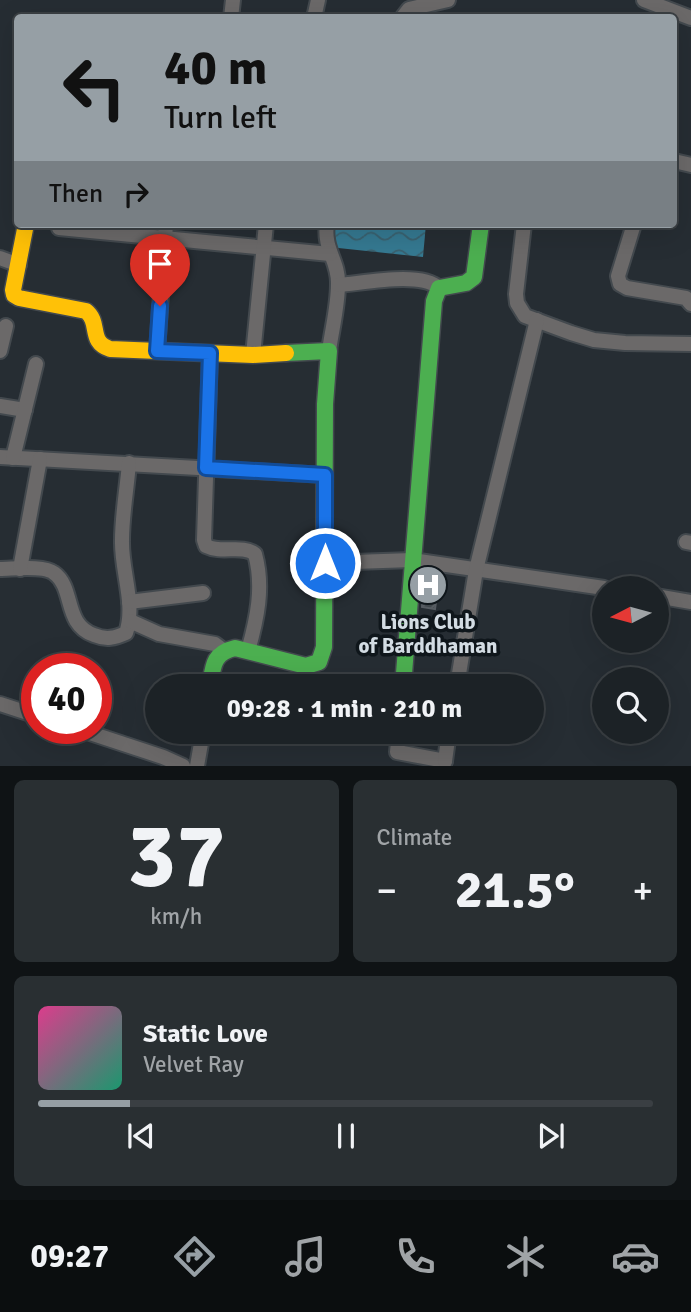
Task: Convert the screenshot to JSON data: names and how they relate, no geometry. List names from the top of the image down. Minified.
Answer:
{"places":{"hospital":["Lions Club of Barddhaman"]},"north":"left","page":{"turn":["40 m","Turn left"],"then":"Then","limit":"40","trip":"09:28 · 1 min · 210 m","tile":[["37","km/h"],"Climate"],"heat":["−","21.5°","+"],"song":["Static Love","Velvet Ray"],"tabs":"09:27"}}
